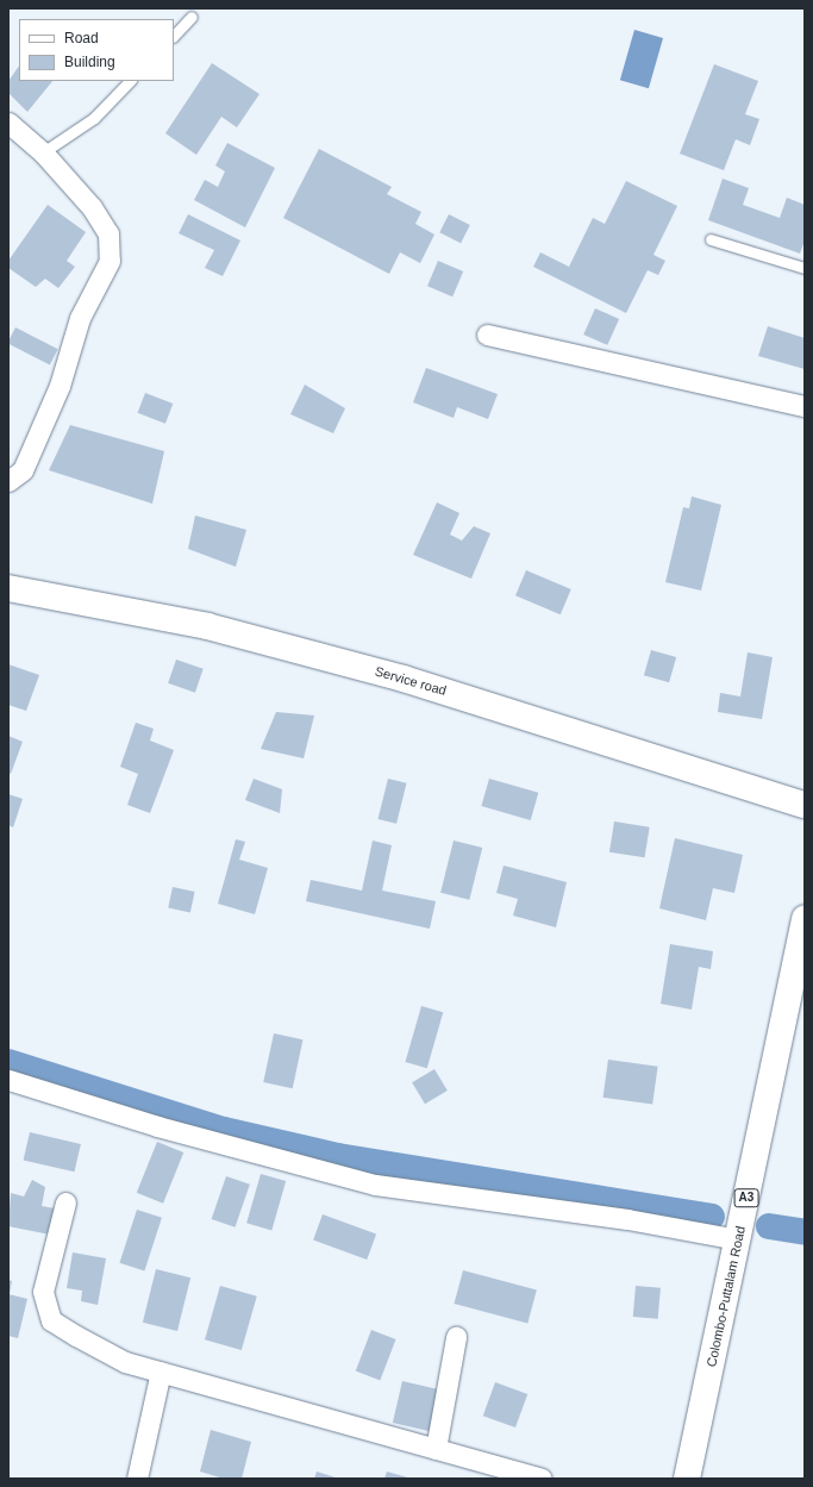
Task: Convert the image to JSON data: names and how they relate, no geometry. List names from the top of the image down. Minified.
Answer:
{"streets":{"main road":["Service road","A3","Colombo-Puttalam Road"]},"legend":["Road","Building"]}
